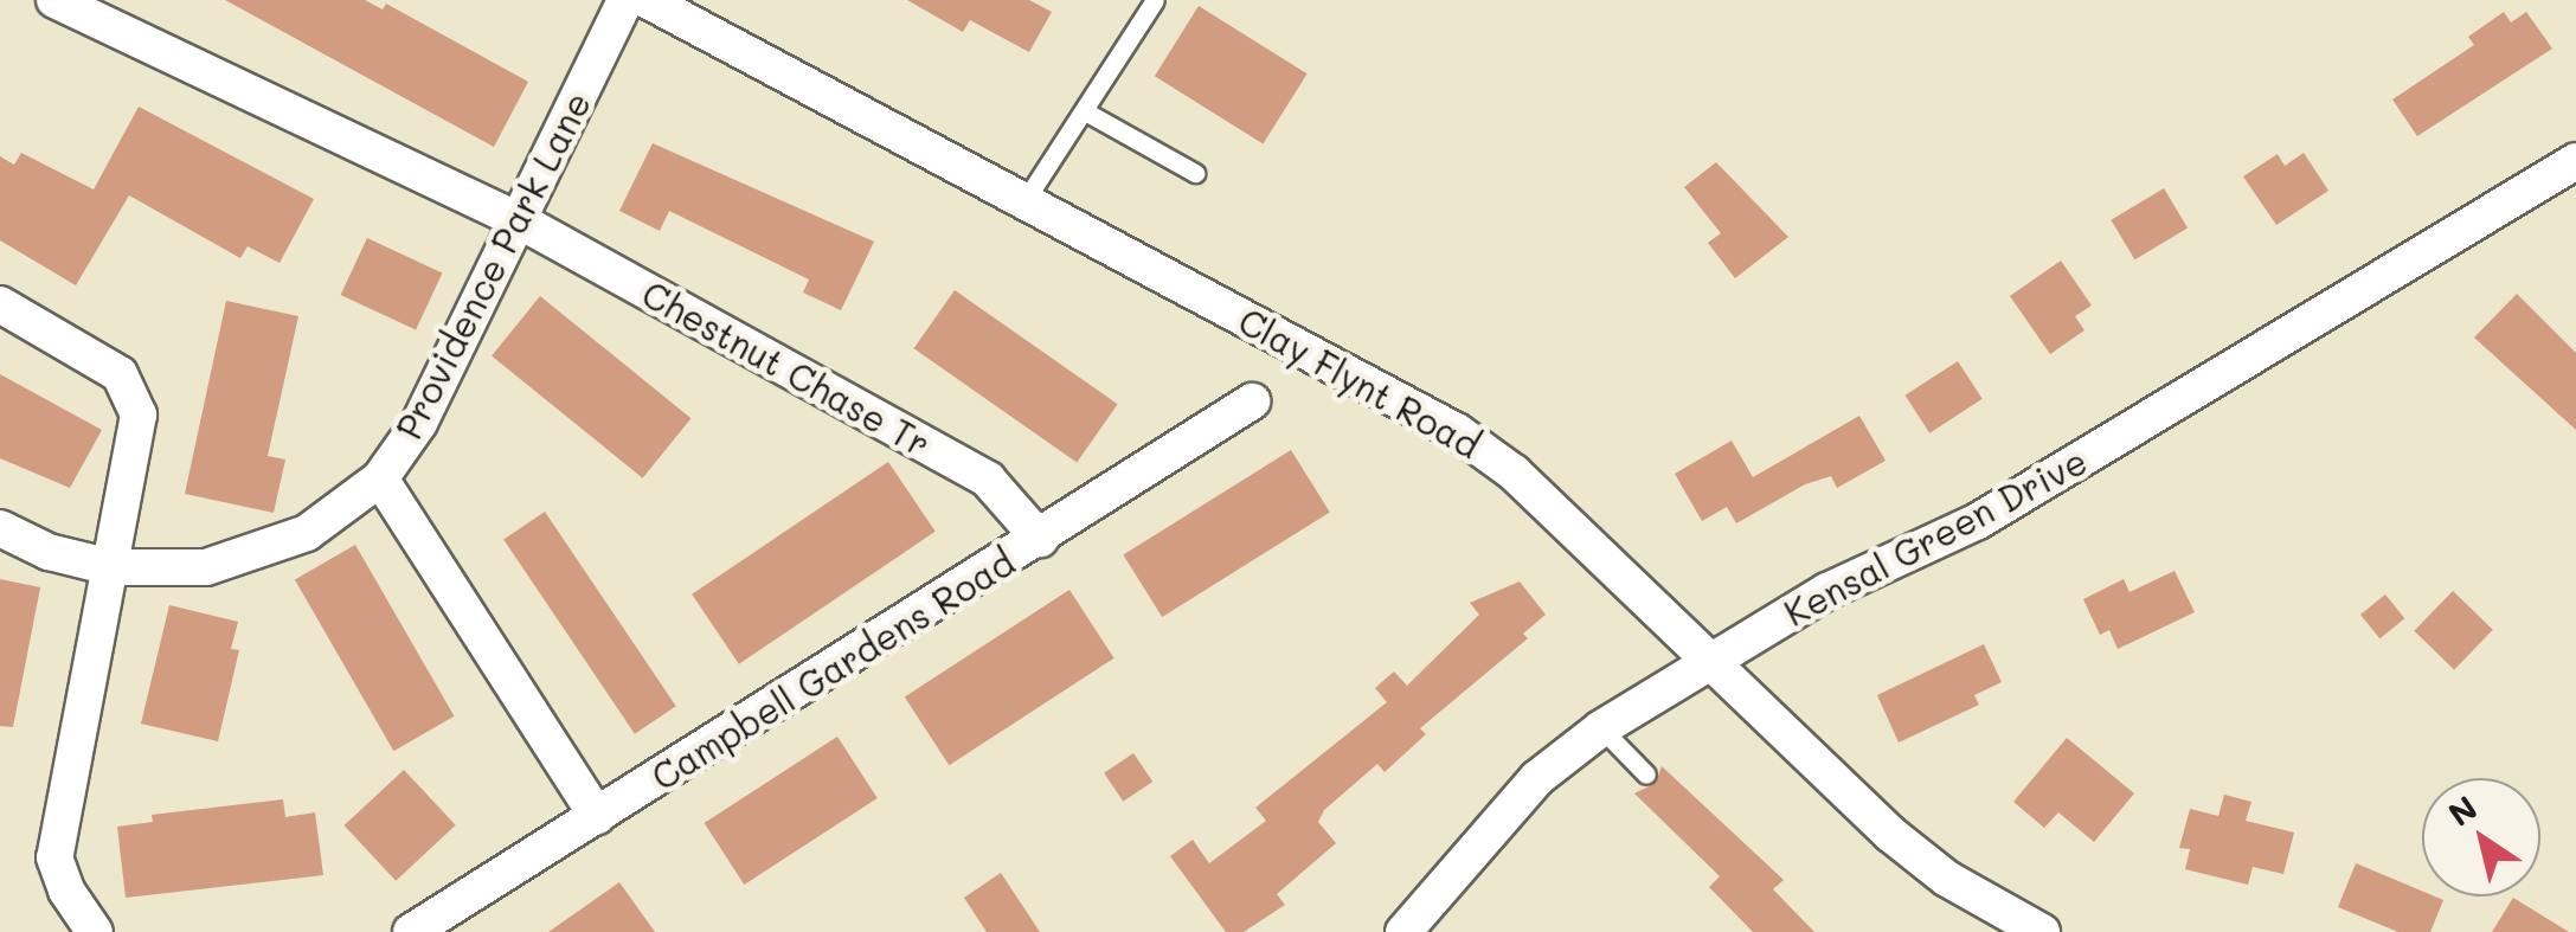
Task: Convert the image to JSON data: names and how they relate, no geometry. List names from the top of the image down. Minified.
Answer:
{"streets":{"street":["Providence Park Lane","Chestnut Chase Tr","Clay Flynt Road","Kensal Green Drive","Campbell Gardens Road"]},"crossings":[["Providence Park Lane","Chestnut Chase Tr"],["Chestnut Chase Tr","Campbell Gardens Road"],["Clay Flynt Road","Kensal Green Drive"]],"north":"top left"}
